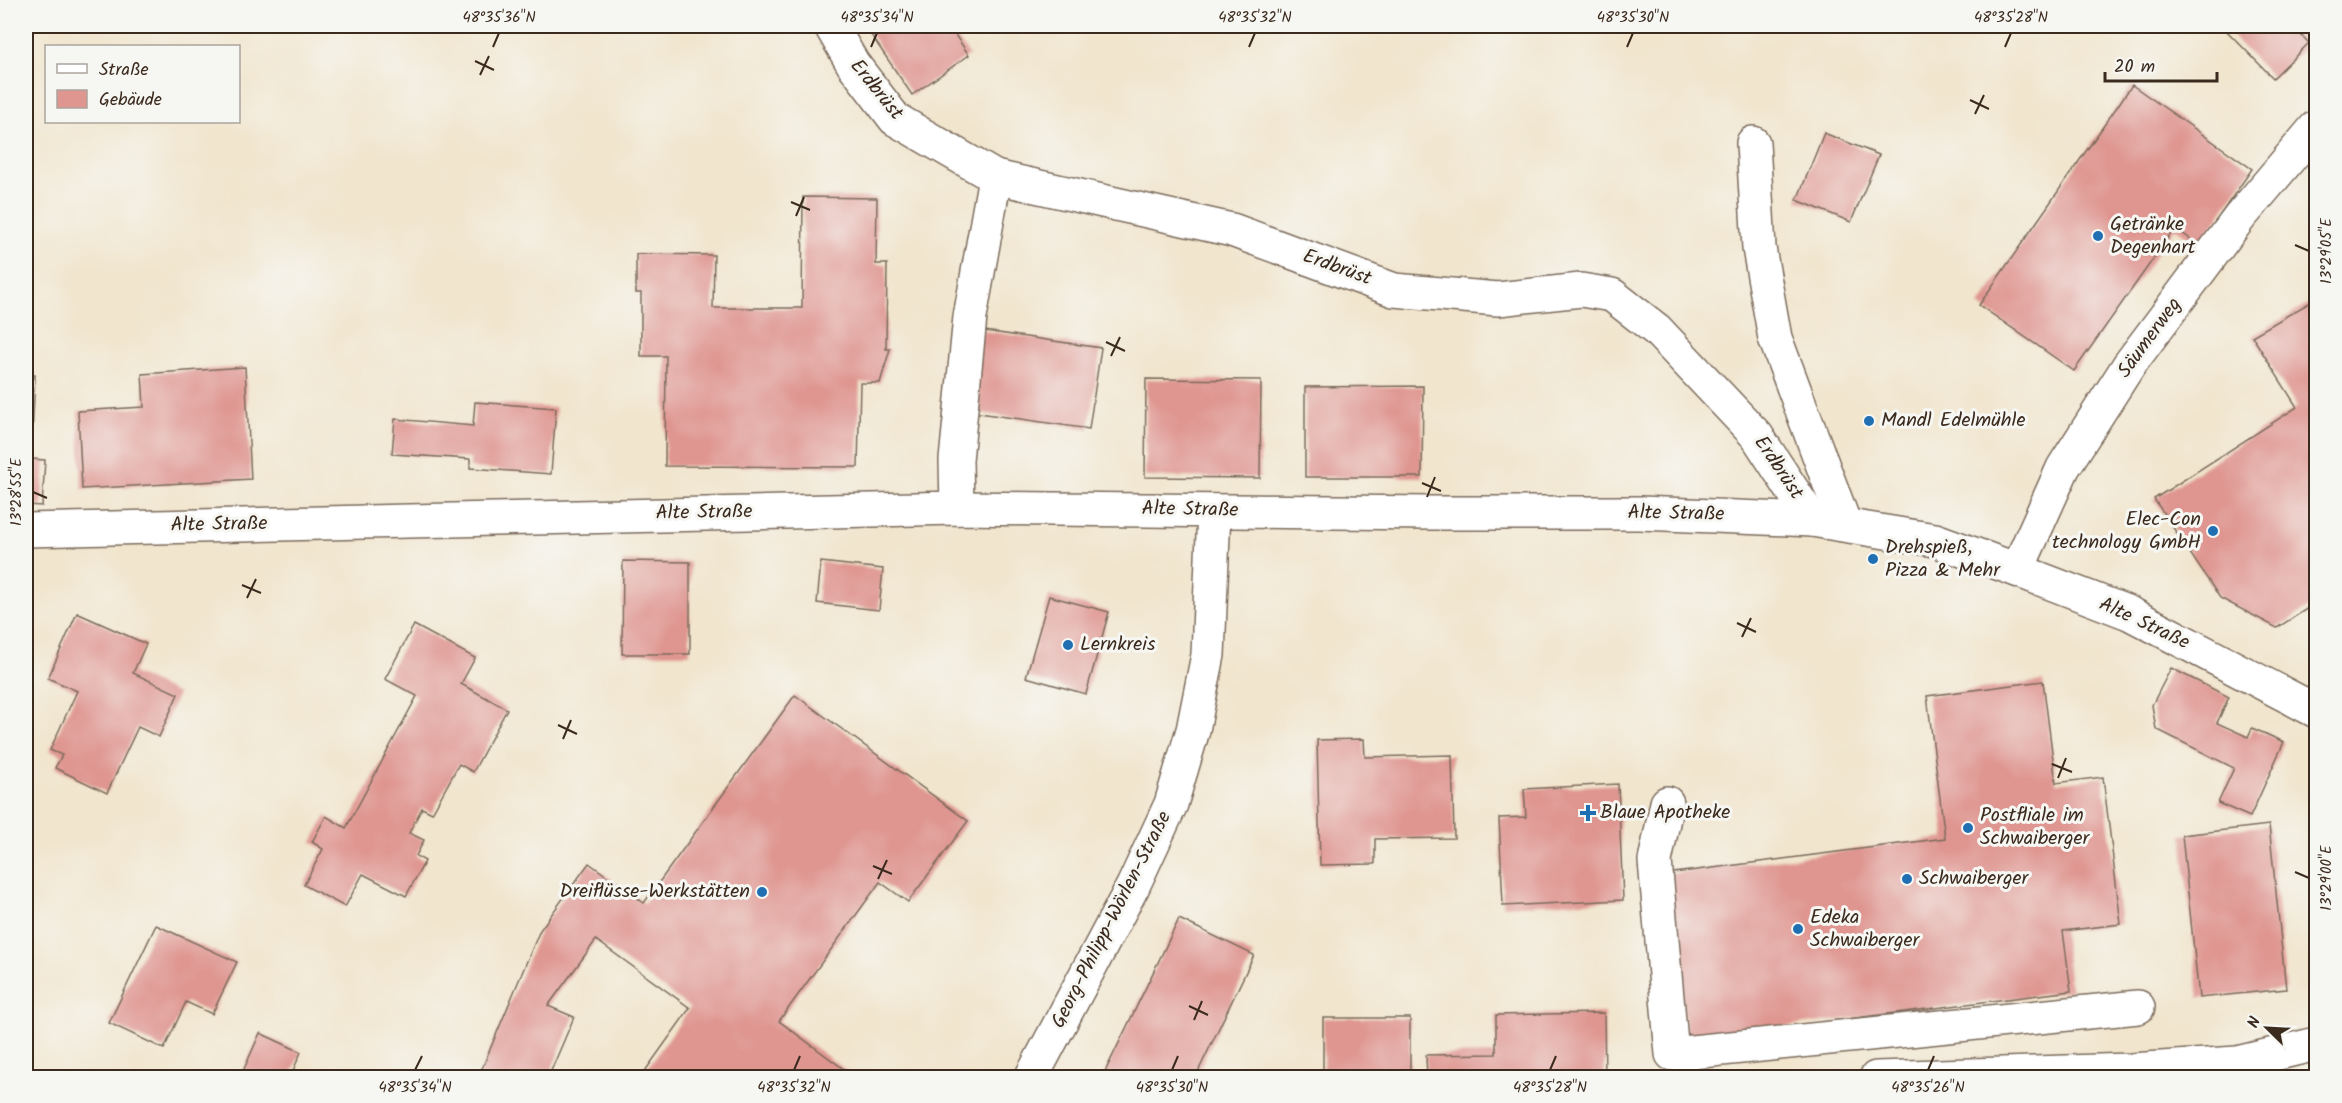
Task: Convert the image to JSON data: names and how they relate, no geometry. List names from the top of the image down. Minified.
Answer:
{"streets":{"street":["Erdbrüst","Säumerweg","Alte Straße","Georg-Philipp-Wörlen-Straße"]},"crossings":[["Erdbrüst","Alte Straße"],["Säumerweg","Alte Straße"],["Alte Straße","Georg-Philipp-Wörlen-Straße"]],"places":{"other":["Getränke Degenhart","Mandl Edelmühle","Elec-Con technology GmbH","Drehspieß, Pizza & Mehr","Lernkreis","Postfliale im Schwaiberger","Schwaiberger","Dreiflüsse-Werkstätten","Edeka Schwaiberger"],"health":["Blaue Apotheke"]},"legend":["Straße","Gebäude"],"scale_bar":"20 m","north":"top left","coordinates":["48°35'36\"N","48°35'34\"N","48°35'32\"N","48°35'30\"N","48°35'28\"N","13°29'05\"E","13°28'55\"E","13°29'00\"E","48°35'26\"N"]}
